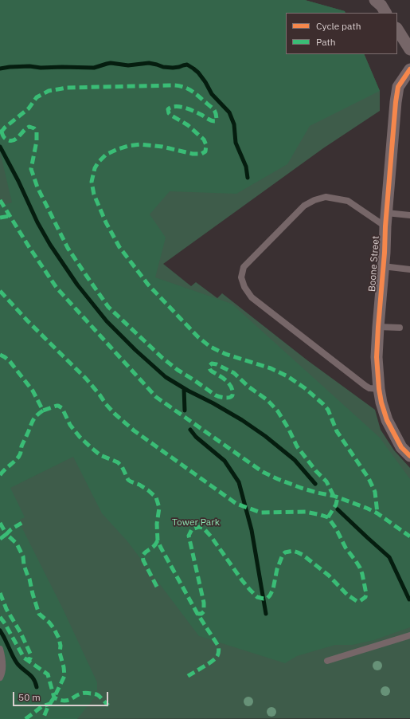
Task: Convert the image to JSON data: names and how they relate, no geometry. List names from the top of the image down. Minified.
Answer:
{"streets":{"street":["Boone Street"]},"parks":["Tower Park"],"legend":["Cycle path","Path"],"scale_bar":"50 m"}
